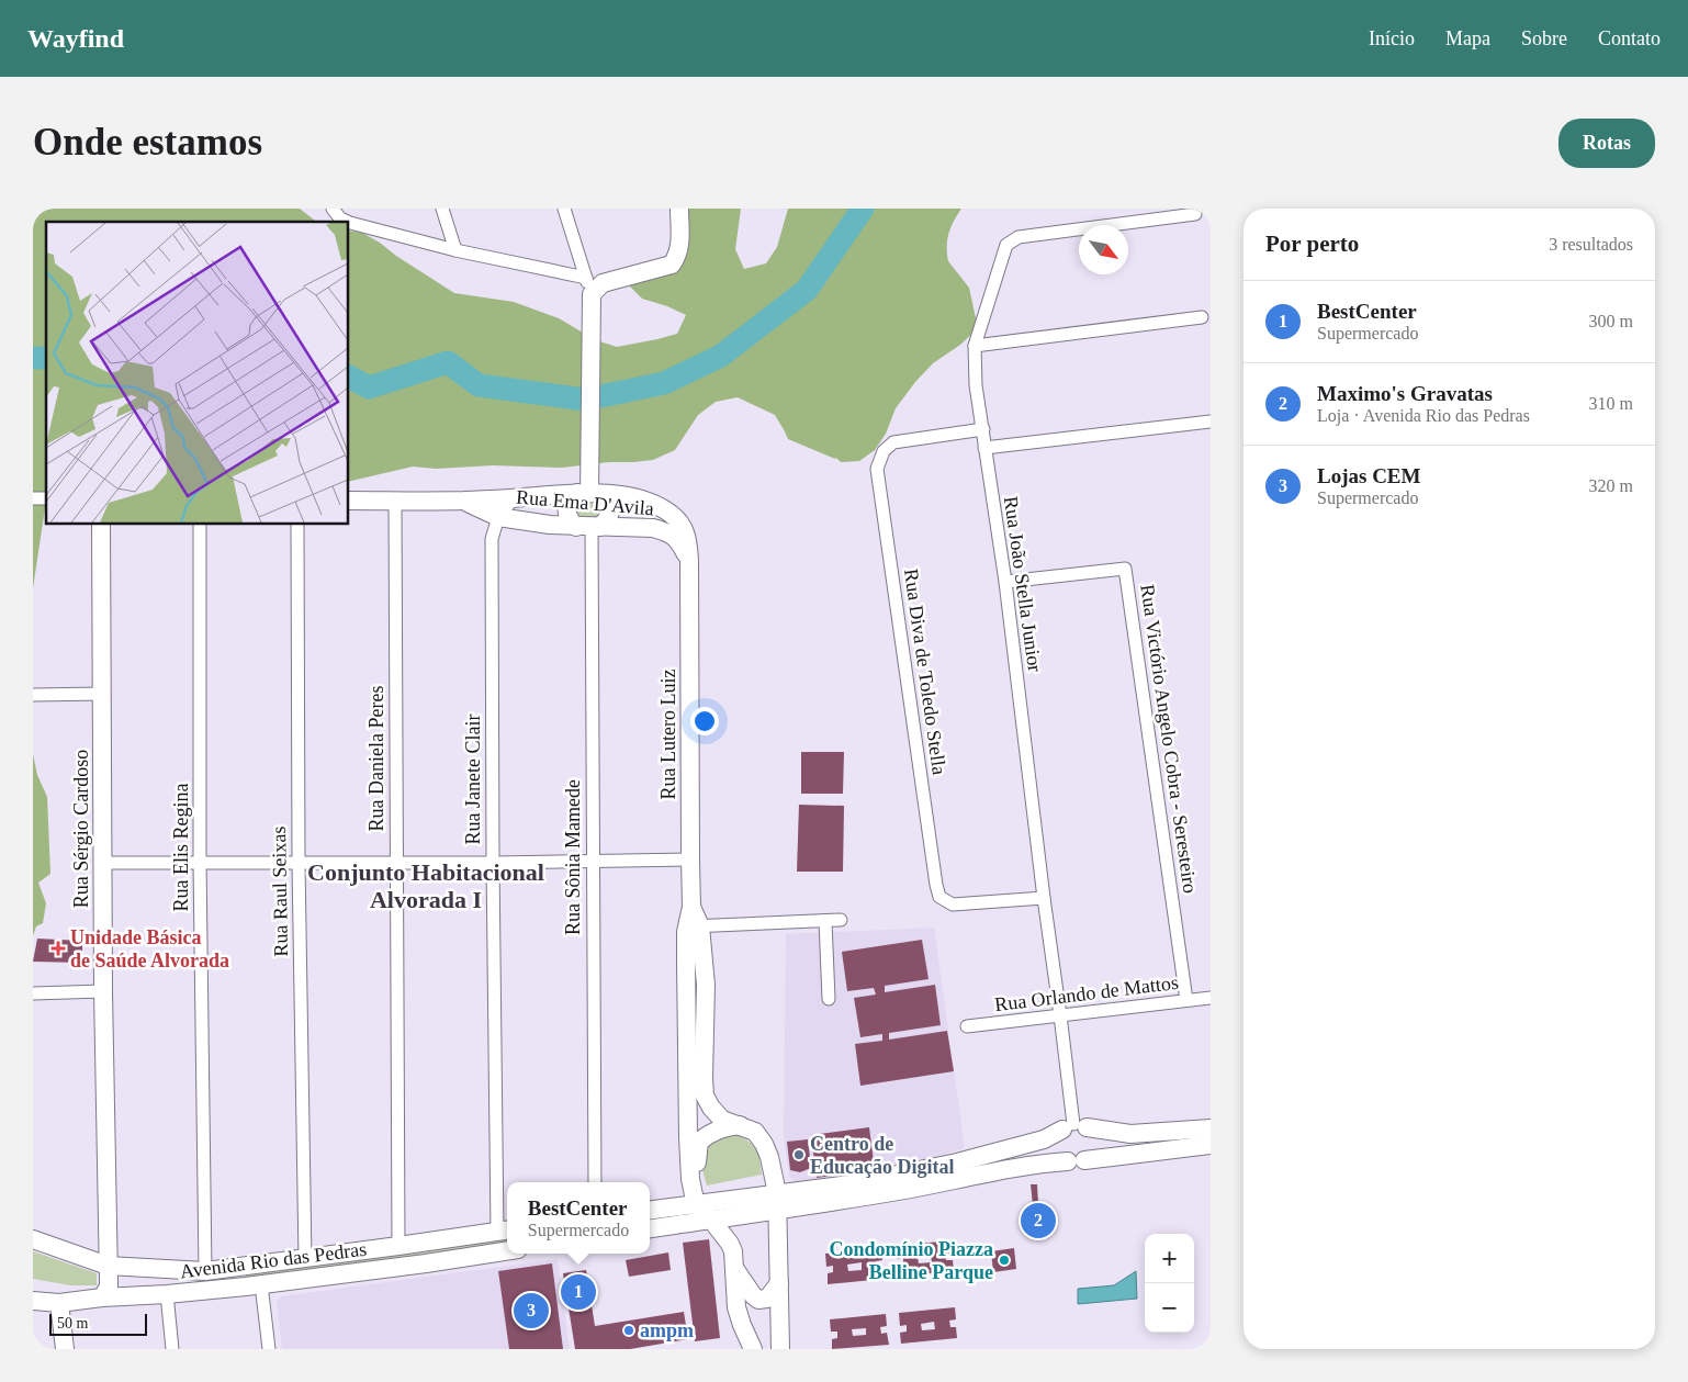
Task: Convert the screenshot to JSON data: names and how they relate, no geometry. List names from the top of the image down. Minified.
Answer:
{"streets":{"street":["Rua Ema D'Avila","Rua João Stella Junior","Rua Diva de Toledo Stella","Rua Lutero Luiz","Rua Victório Angelo Cobra - Seresteiro","Rua Daniela Peres","Rua Janete Clair","Rua Sérgio Cardoso","Rua Elis Regina","Rua Sônia Mamede","Rua Raul Seixas","Rua Orlando de Mattos","Avenida Rio das Pedras"]},"crossings":[["Rua Ema D'Avila","Rua Lutero Luiz"],["Rua Ema D'Avila","Rua Janete Clair"],["Rua Ema D'Avila","Rua Sônia Mamede"],["Rua João Stella Junior","Rua Diva de Toledo Stella"],["Rua João Stella Junior","Rua Victório Angelo Cobra - Seresteiro"],["Rua João Stella Junior","Rua Orlando de Mattos"],["Rua Victório Angelo Cobra - Seresteiro","Rua Orlando de Mattos"],["Rua Daniela Peres","Avenida Rio das Pedras"],["Rua Janete Clair","Avenida Rio das Pedras"],["Rua Sérgio Cardoso","Avenida Rio das Pedras"],["Rua Elis Regina","Avenida Rio das Pedras"],["Rua Raul Seixas","Avenida Rio das Pedras"]],"districts":["Conjunto Habitacional Alvorada I"],"places":{"health":["Unidade Básica de Saúde Alvorada"],"other":["Centro de Educação Digital","Condomínio Piazza Belline Parque","ampm"]},"scale_bar":"50 m","north":"bottom right","page":{"header":"Wayfind","nav":["Início","Mapa","Sobre","Contato"],"buttons":"Rotas","title":"Onde estamos","heading":["Por perto","3 resultados"],"list":[{"mark":"1","name":"BestCenter","note":"Supermercado","value":"300 m"},{"mark":"2","name":"Maximo's Gravatas","note":"Loja · Avenida Rio das Pedras","value":"310 m"},{"mark":"3","name":"Lojas CEM","note":"Supermercado","value":"320 m"}],"popup":["BestCenter","Supermercado"],"pins":["2","1","3"],"map_buttons":["+","−"],"scale":"50 m"}}
